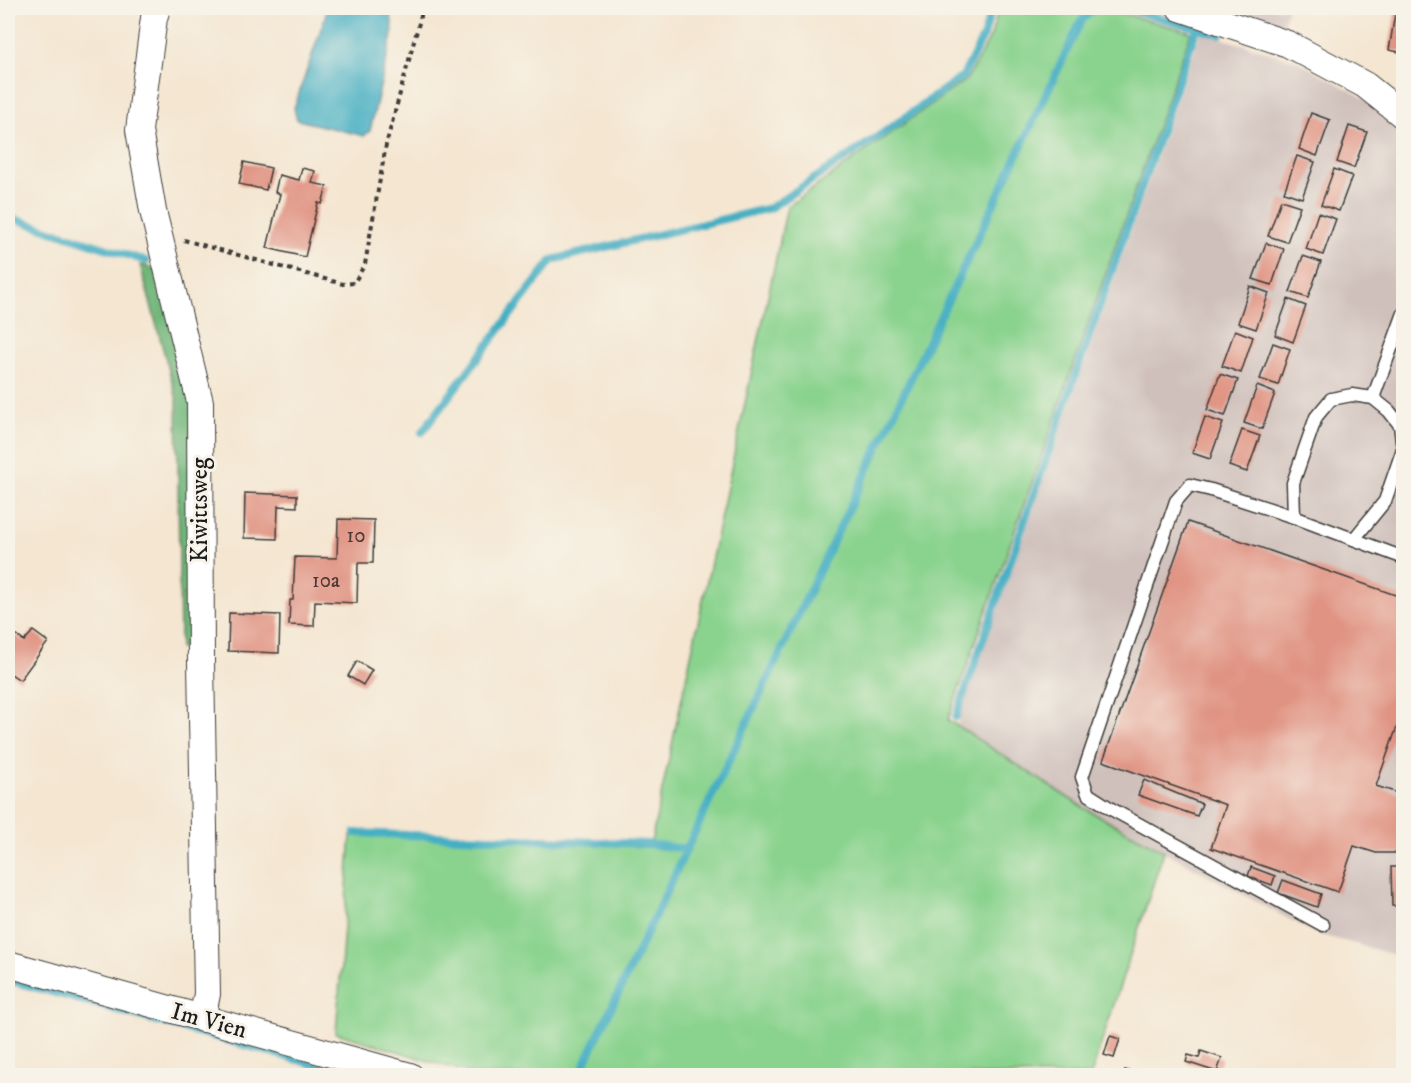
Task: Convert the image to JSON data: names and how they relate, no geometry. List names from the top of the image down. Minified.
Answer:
{"streets":{"street":["Kiwittsweg","Im Vien"]},"crossings":[["Kiwittsweg","Im Vien"]],"house_numbers":["10","10a"]}
